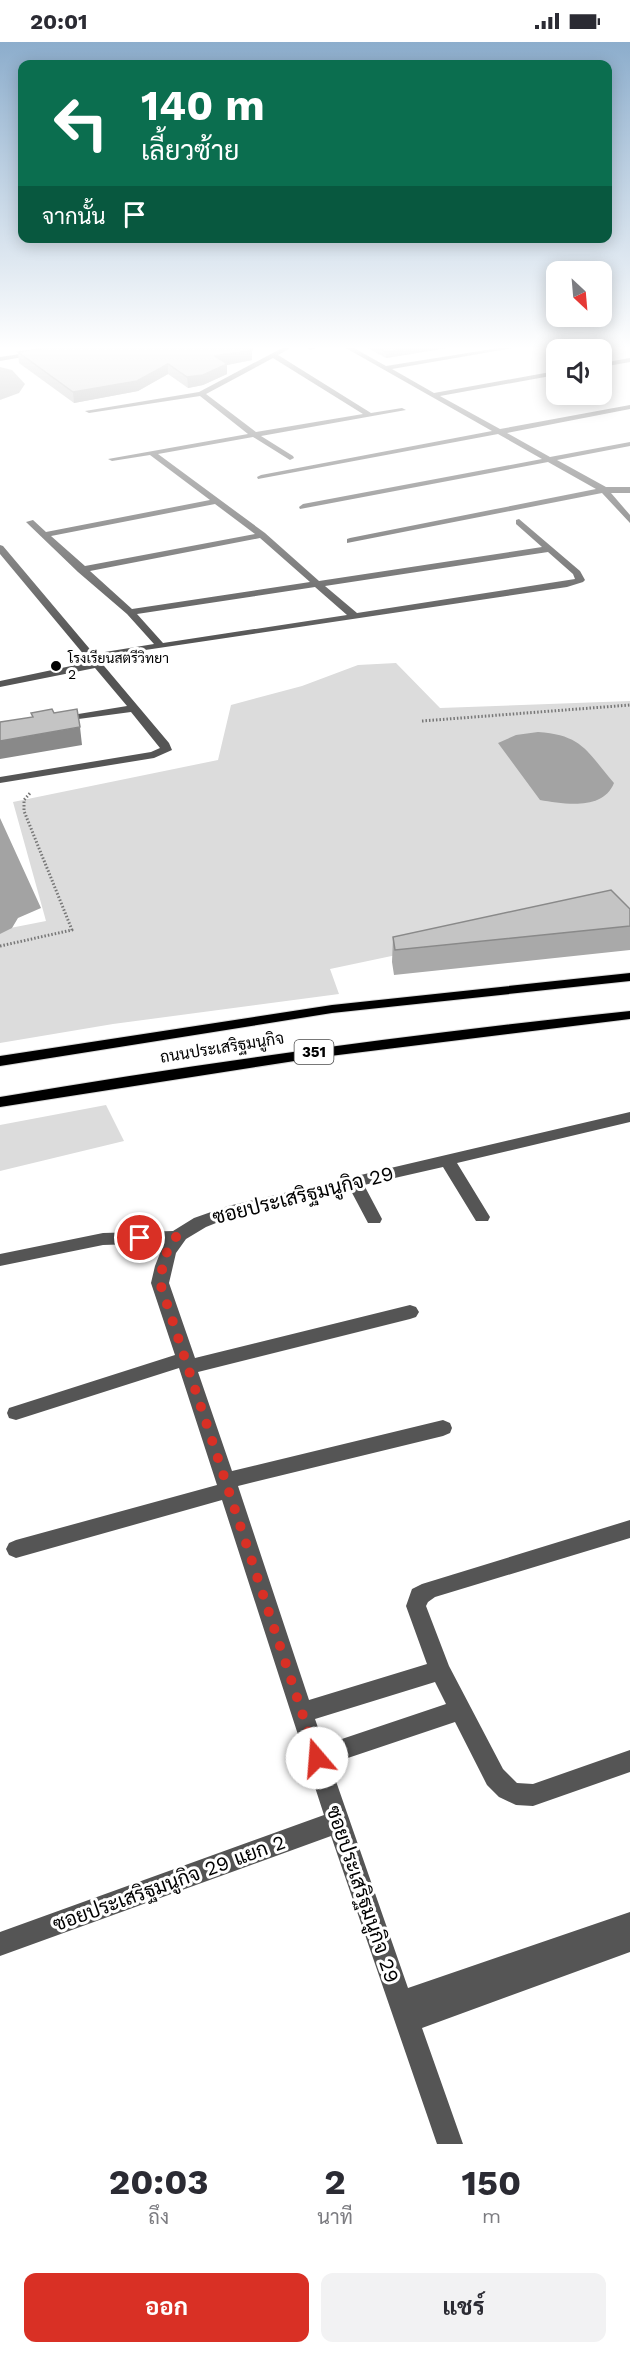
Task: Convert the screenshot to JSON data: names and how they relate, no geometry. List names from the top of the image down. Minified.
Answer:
{"streets":{"main road":["ถนนประเสริฐมนูกิจ","351"],"street":["ซอยประเสริฐมนูกิจ 29","ซอยประเสริฐมนูกิจ 29 แยก 2"]},"crossings":[["ซอยประเสริฐมนูกิจ 29","ซอยประเสริฐมนูกิจ 29 แยก 2"]],"places":["โรงเรียนสตรีวิทยา 2"],"north":"bottom right","page":{"status":"20:01","turn":["140 m","เลี้ยวซ้าย"],"then":"จากนั้น","eta":["20:03","ถึง","2","นาที","150","m"],"buttons":["ออก","แชร์"]}}
